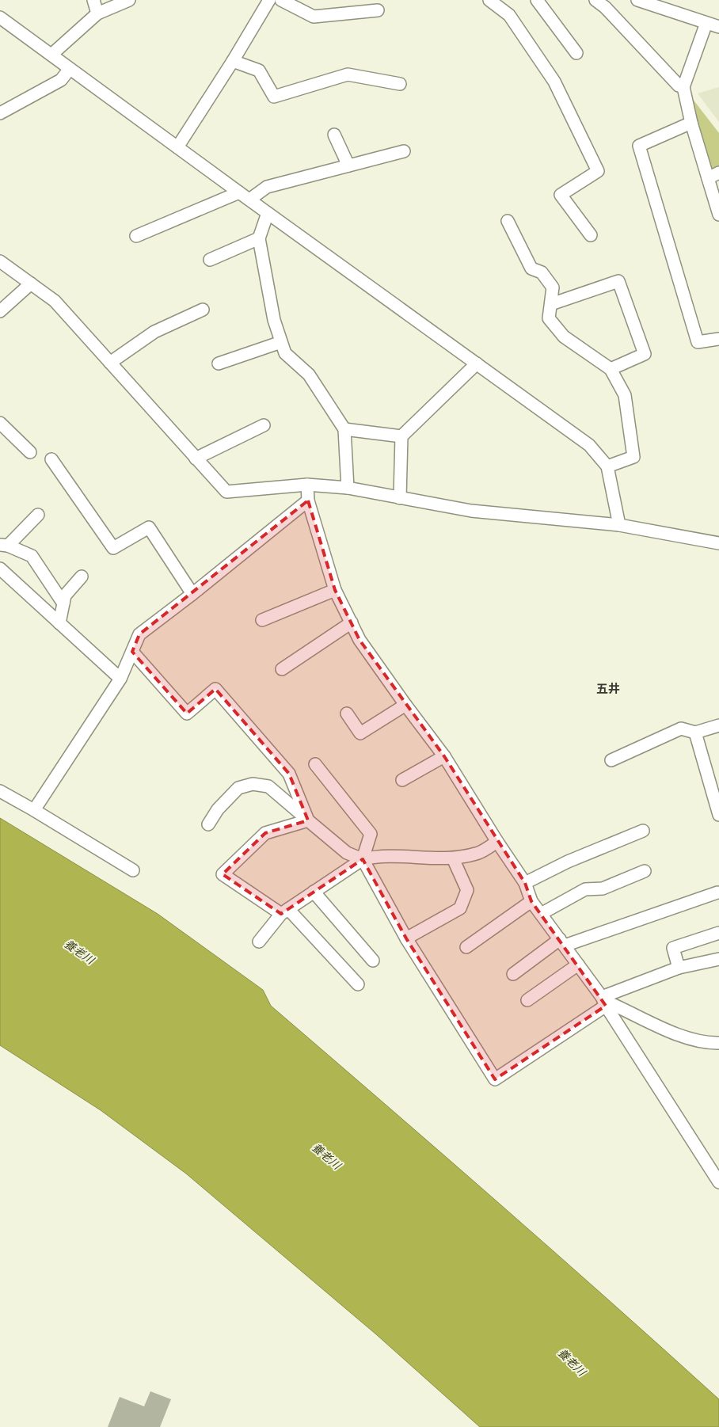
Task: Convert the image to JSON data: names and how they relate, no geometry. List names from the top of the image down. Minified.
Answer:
{"districts":["五井"],"water":["養老川"]}
